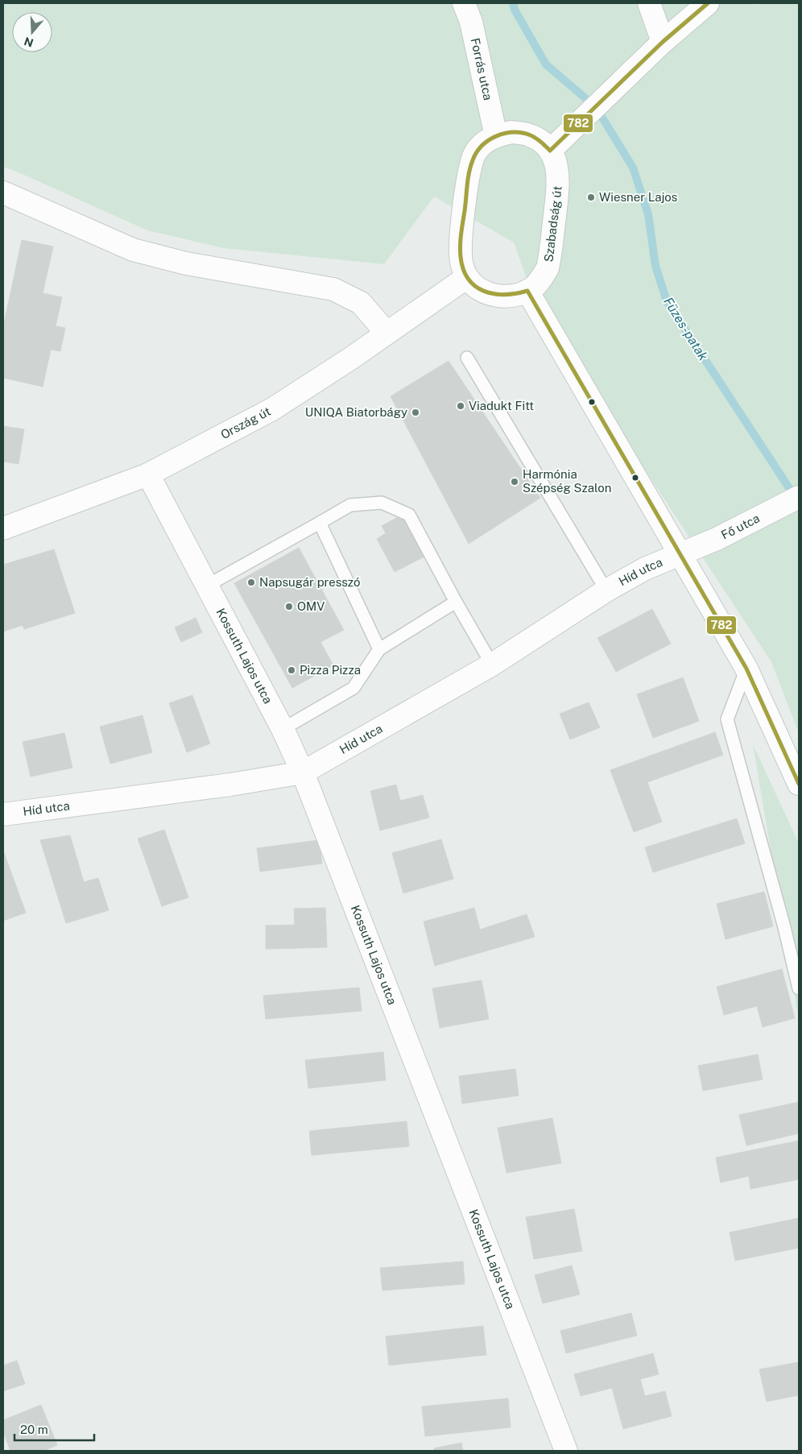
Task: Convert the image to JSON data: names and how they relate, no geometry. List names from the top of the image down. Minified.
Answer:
{"streets":{"street":["Forrás utca","Szabadság út","Ország út","Fő utca","Híd utca","Kossuth Lajos utca"]},"crossings":[["Forrás utca","Szabadság út"],["Forrás utca","Ország út"],["Szabadság út","Ország út"],["Ország út","Kossuth Lajos utca"],["Fő utca","Híd utca"],["Híd utca","Kossuth Lajos utca"]],"water":["Füzes-patak"],"places":["Wiesner Lajos","Viadukt Fitt","UNIQA Biatorbágy","Harmónia Szépség Szalon","Napsugár presszó","OMV","Pizza Pizza"],"lines":["transit line 782"],"scale_bar":"20 m","north":"bottom"}
